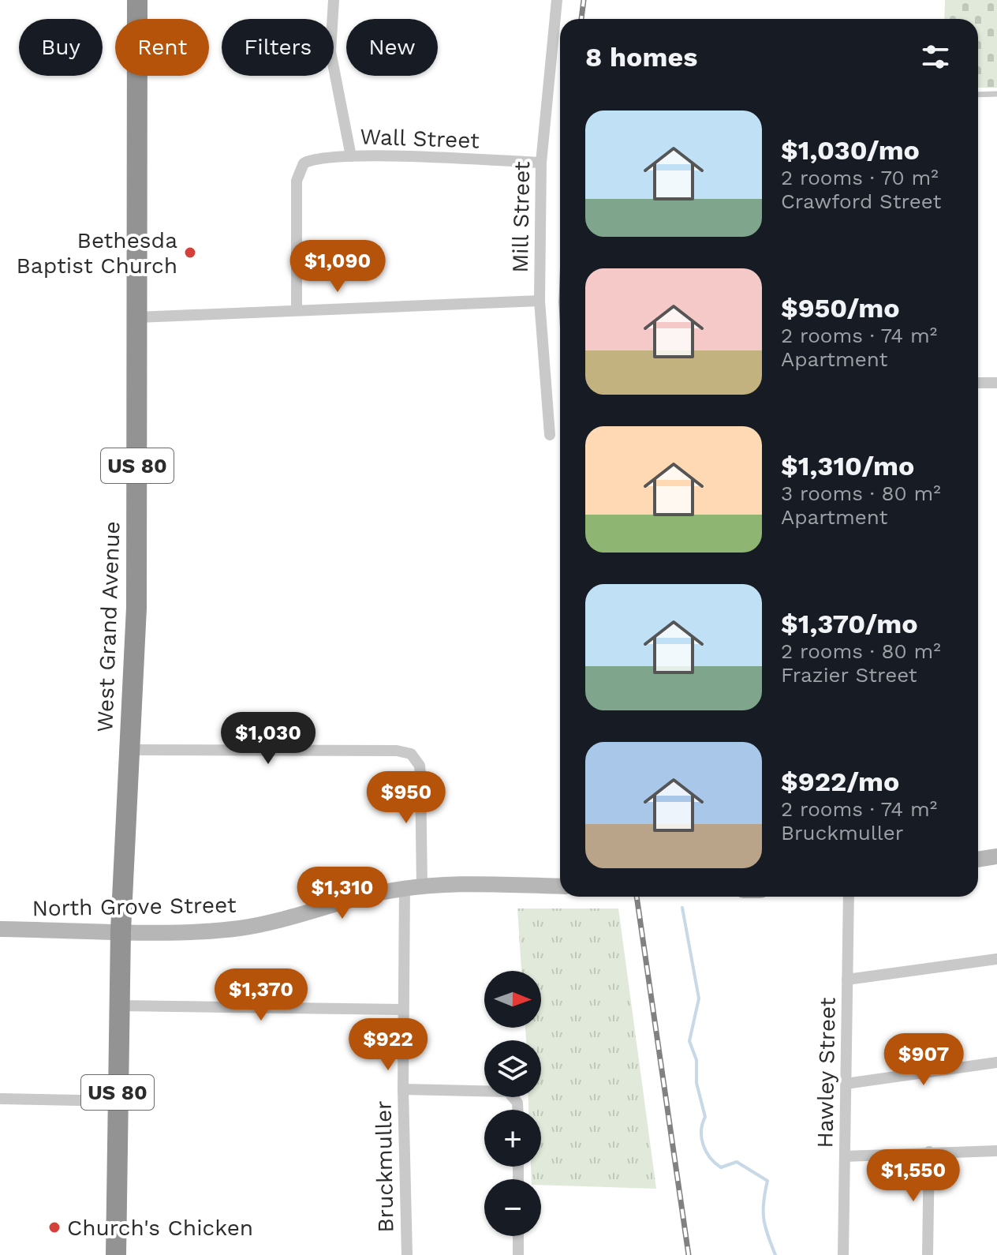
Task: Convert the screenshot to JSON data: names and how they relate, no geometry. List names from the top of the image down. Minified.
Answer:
{"streets":{"highway":["US 80","West Grand Avenue"],"main road":["North Grove Street"],"street":["Wall Street","Mill Street","Hawley Street","Bruckmuller"]},"crossings":[["Wall Street","Mill Street"],["West Grand Avenue","North Grove Street"],["North Grove Street","Bruckmuller"]],"places":["Bethesda Baptist Church","Church's Chicken"],"north":"right","page":{"chip":["Buy","Rent","Filters","New"],"heading":"8 homes","list":[{"name":"$1,030/mo","note":"2 rooms · 70 m² · Crawford Street"},{"name":"$950/mo","note":"2 rooms · 74 m² · Apartment"},{"name":"$1,310/mo","note":"3 rooms · 80 m² · Apartment"},{"name":"$1,370/mo","note":"2 rooms · 80 m² · Frazier Street"},{"name":"$922/mo","note":"2 rooms · 74 m² · Bruckmuller"}],"price":["$1,090","$1,030","$950","$1,310","$1,370","$922","$907","$1,550"],"map_buttons":["+","−"]}}
